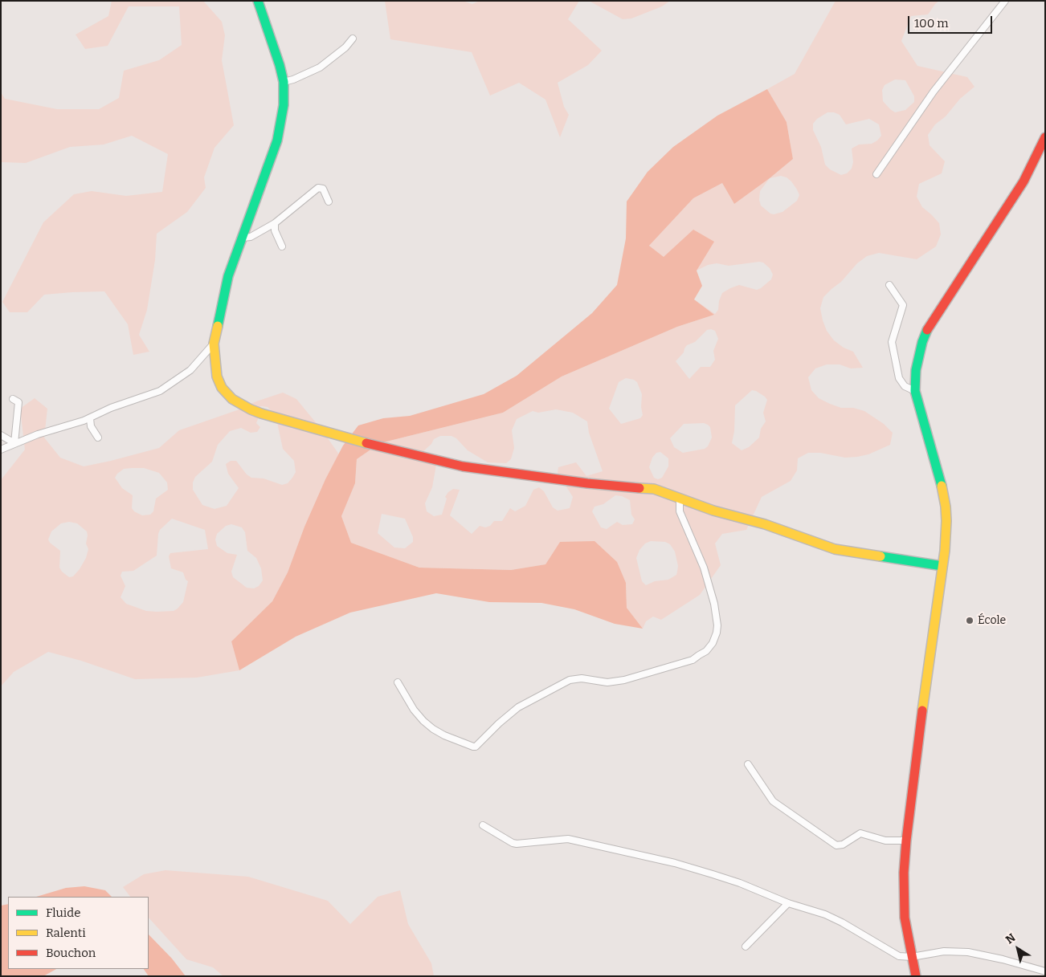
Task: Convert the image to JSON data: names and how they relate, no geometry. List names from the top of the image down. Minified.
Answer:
{"places":["École"],"legend":["Fluide","Ralenti","Bouchon"],"scale_bar":"100 m","north":"top left"}
